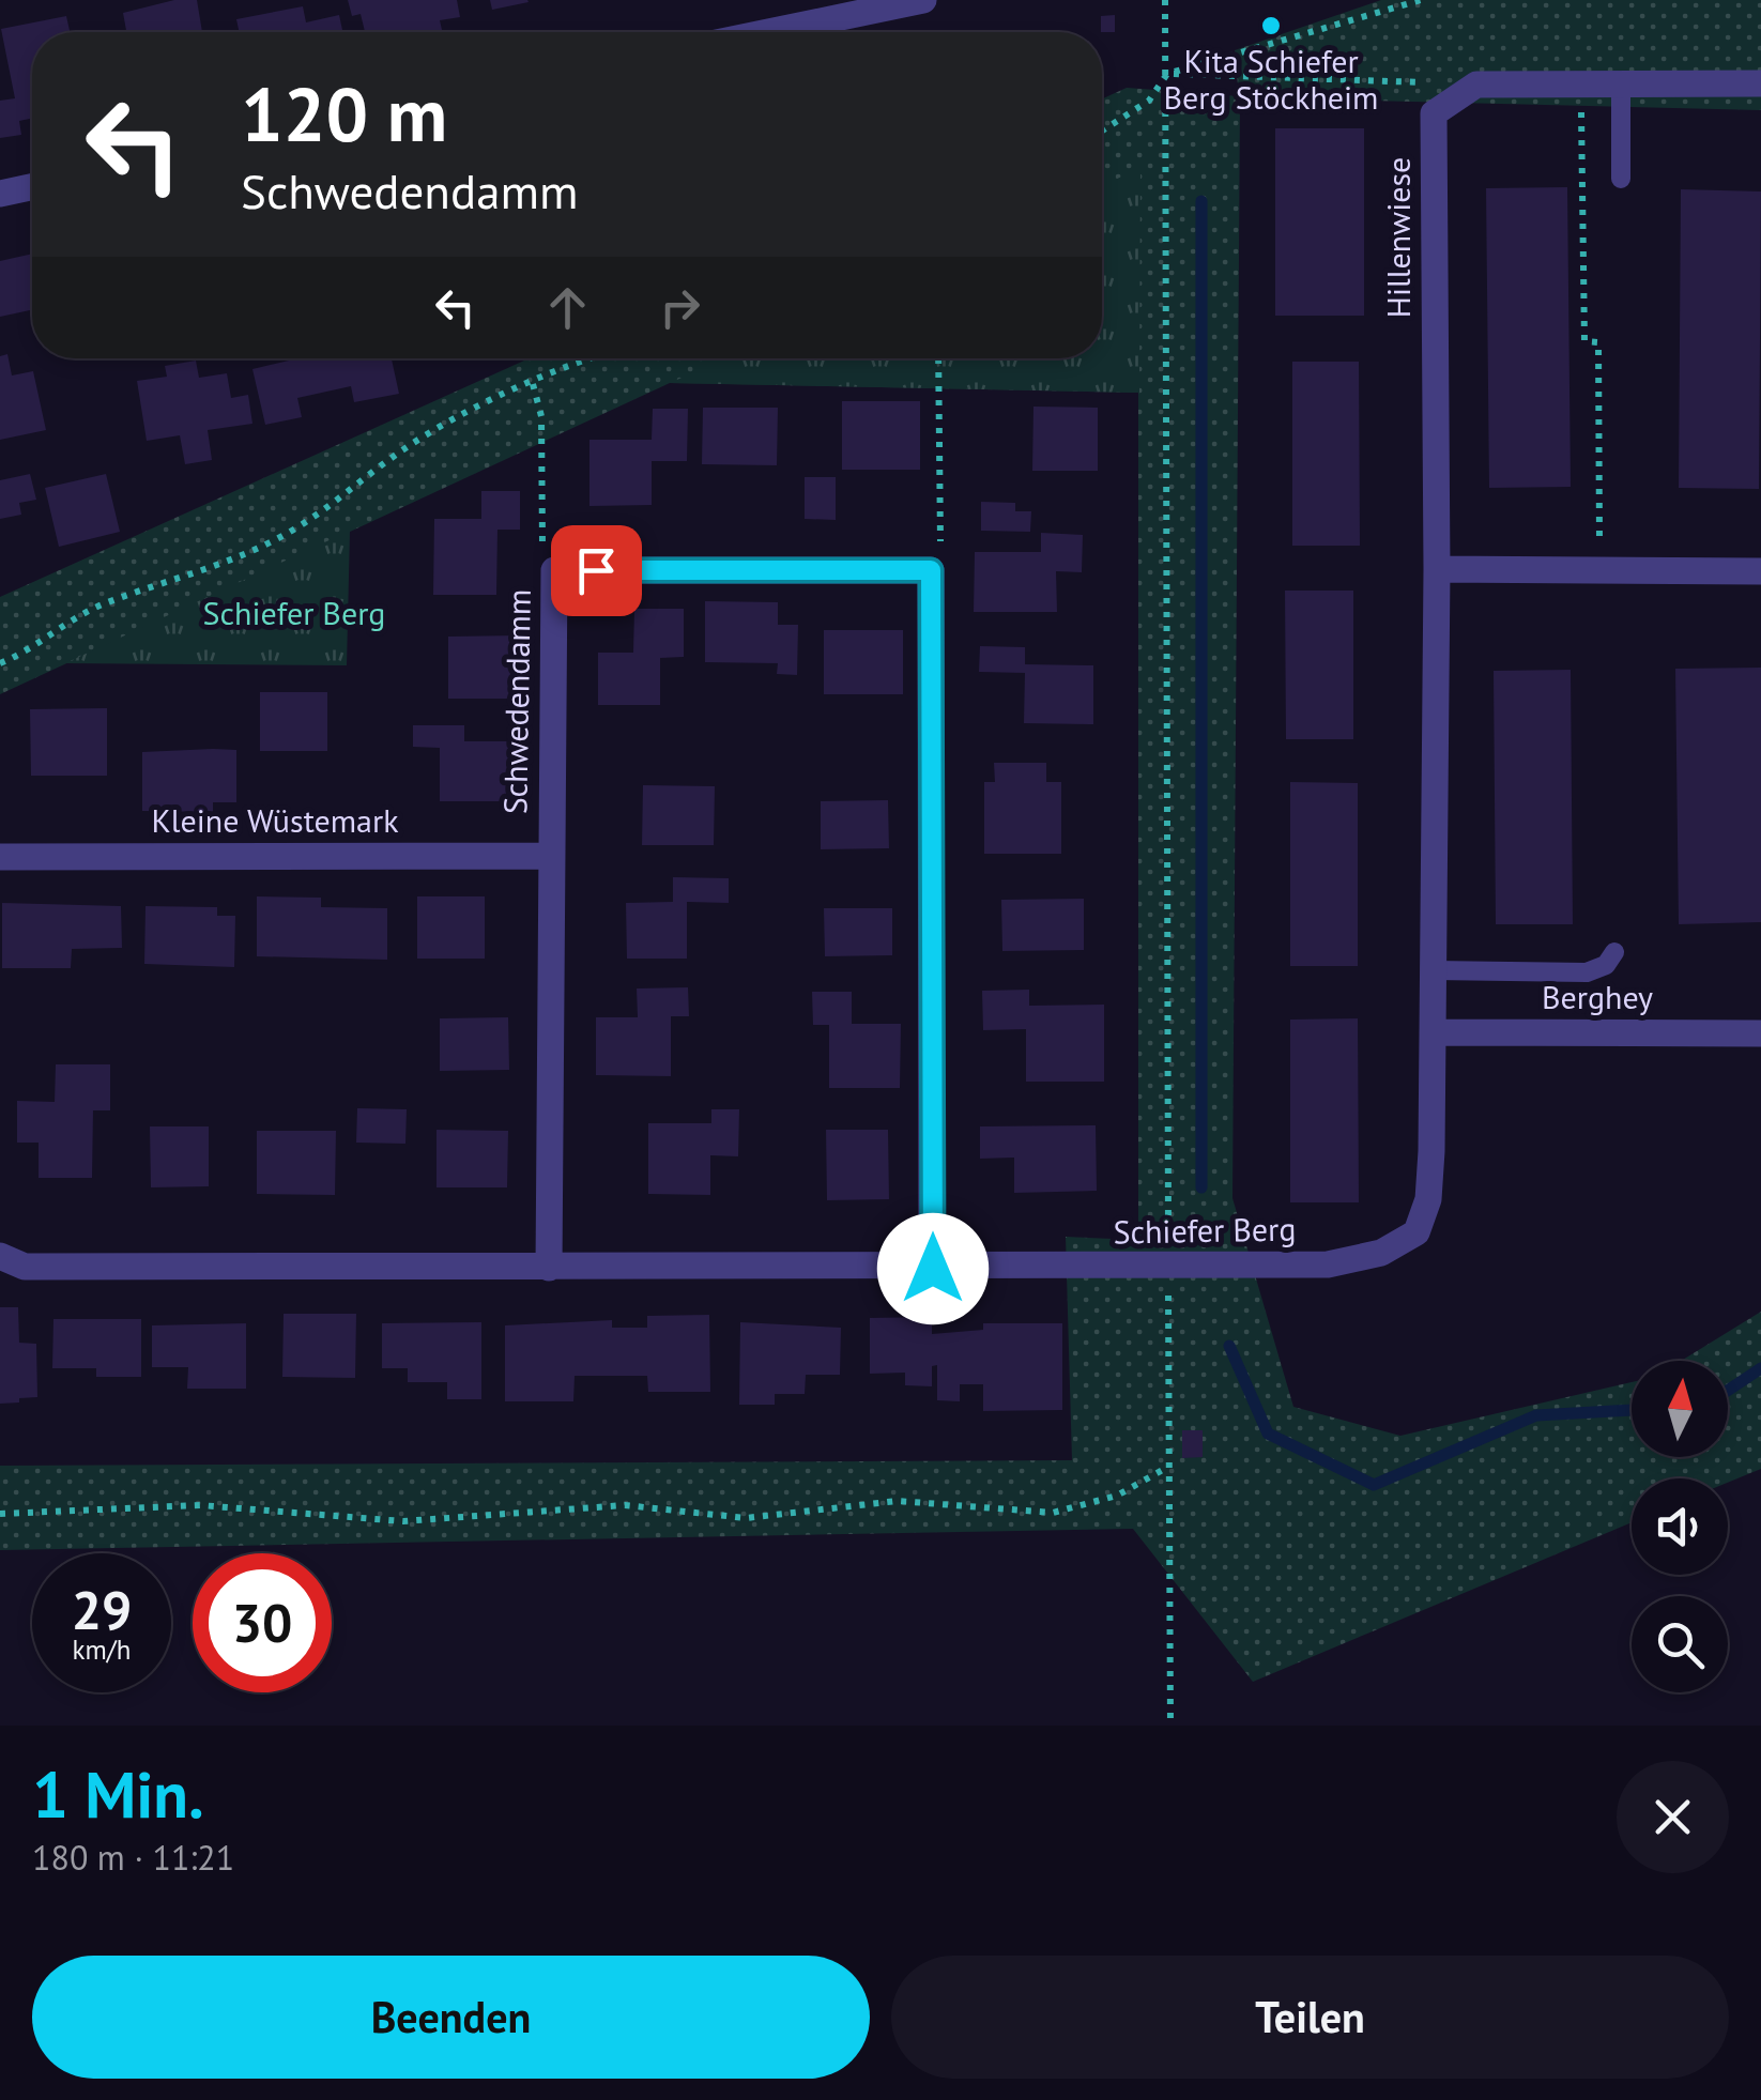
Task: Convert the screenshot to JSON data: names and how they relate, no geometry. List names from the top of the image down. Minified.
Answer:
{"streets":{"street":["Hillenwiese","Schwedendamm","Kleine Wüstemark","Berghey","Schiefer Berg"]},"crossings":[["Hillenwiese","Schiefer Berg"],["Schwedendamm","Kleine Wüstemark"],["Schwedendamm","Schiefer Berg"],["Berghey","Schiefer Berg"]],"parks":["Schiefer Berg"],"places":["Kita Schiefer Berg Stöckheim"],"north":"top","page":{"turn":["120 m","Schwedendamm"],"speed":"29 km/h","limit":"30","heading":["1 Min.","180 m · 11:21"],"buttons":["Beenden","Teilen"]}}
